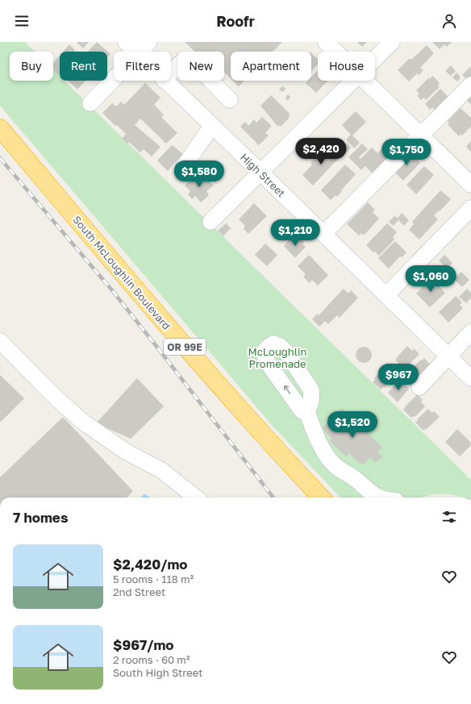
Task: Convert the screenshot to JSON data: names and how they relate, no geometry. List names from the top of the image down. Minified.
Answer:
{"streets":{"highway":["South McLoughlin Boulevard","OR 99E"],"street":["High Street"]},"parks":["McLoughlin Promenade"],"page":{"header":"Roofr","chip":["Buy","Rent","Filters","New","Apartment","House"],"price":["$2,420","$1,750","$1,580","$1,210","$1,060","$967","$1,520"],"heading":"7 homes","list":[{"name":"$2,420/mo","note":"5 rooms · 118 m² · 2nd Street"},{"name":"$967/mo","note":"2 rooms · 60 m² · South High Street"}]}}
